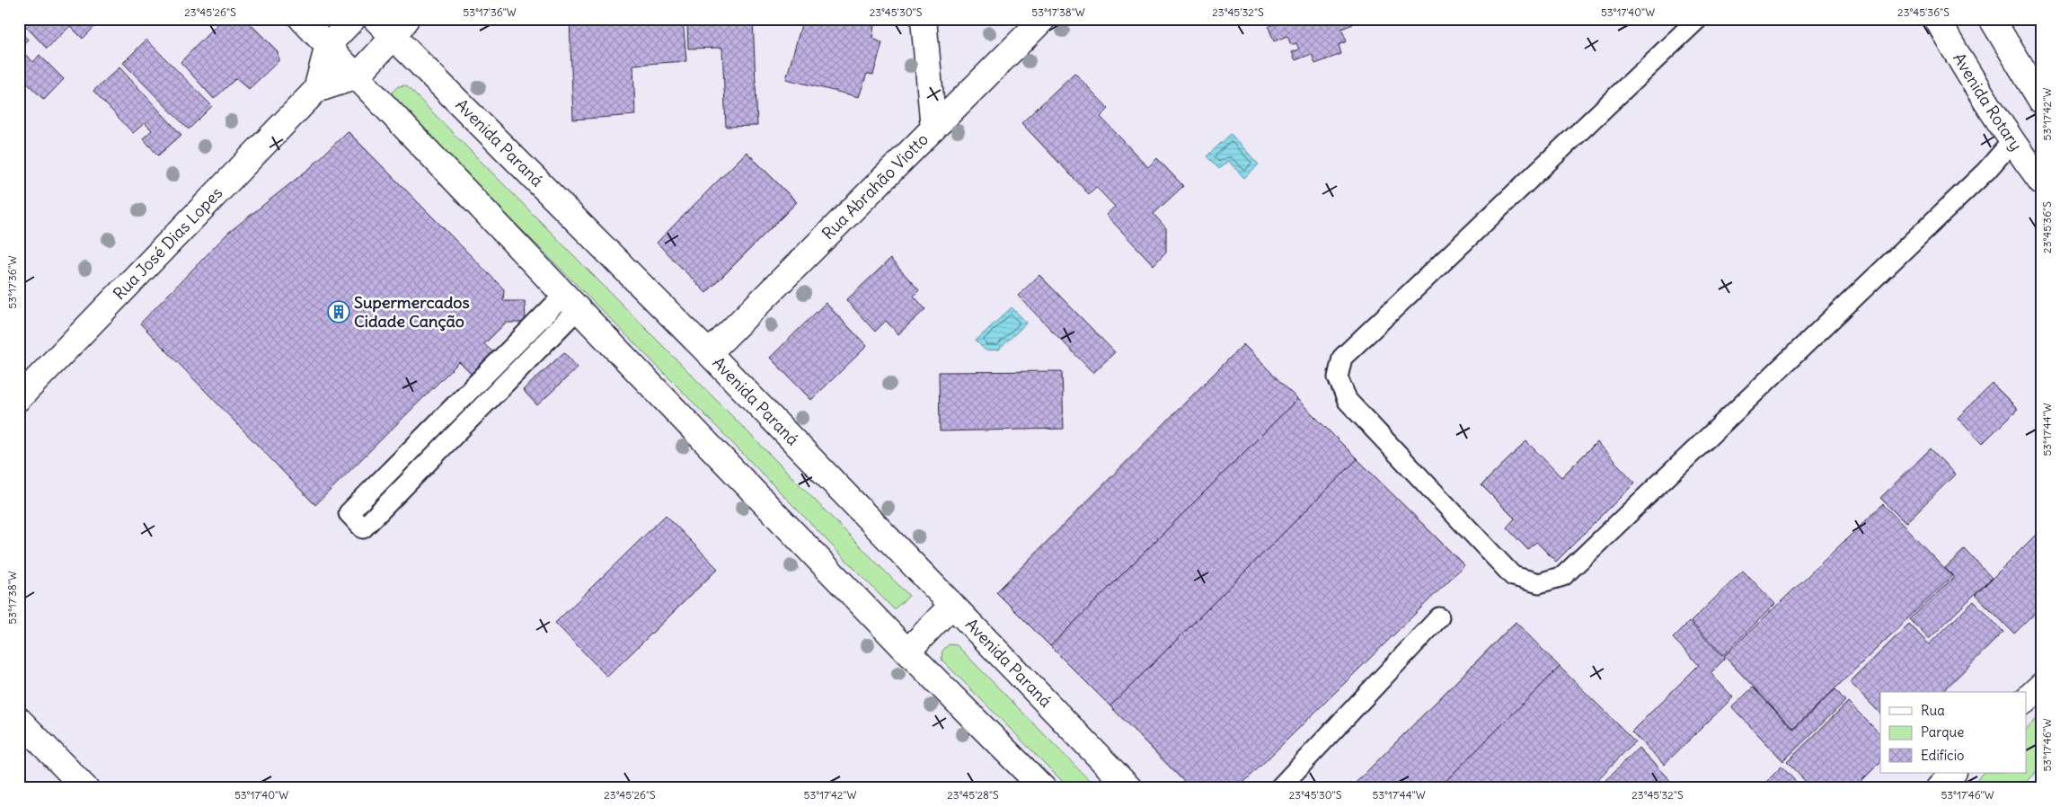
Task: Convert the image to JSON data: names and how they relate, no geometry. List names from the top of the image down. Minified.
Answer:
{"streets":{"main road":["Avenida Rotary","Avenida Paraná","Rua Abrahão Viotto","Rua José Dias Lopes"]},"crossings":[["Avenida Paraná","Rua Abrahão Viotto"]],"places":{"building":["Supermercados Cidade Canção"]},"legend":["Rua","Parque","Edifício"],"coordinates":["23°45'26\"S","53°17'36\"W","23°45'30\"S","53°17'38\"W","23°45'32\"S","53°17'40\"W","23°45'36\"S","53°17'42\"W","53°17'44\"W","53°17'46\"W","23°45'28\"S"]}
